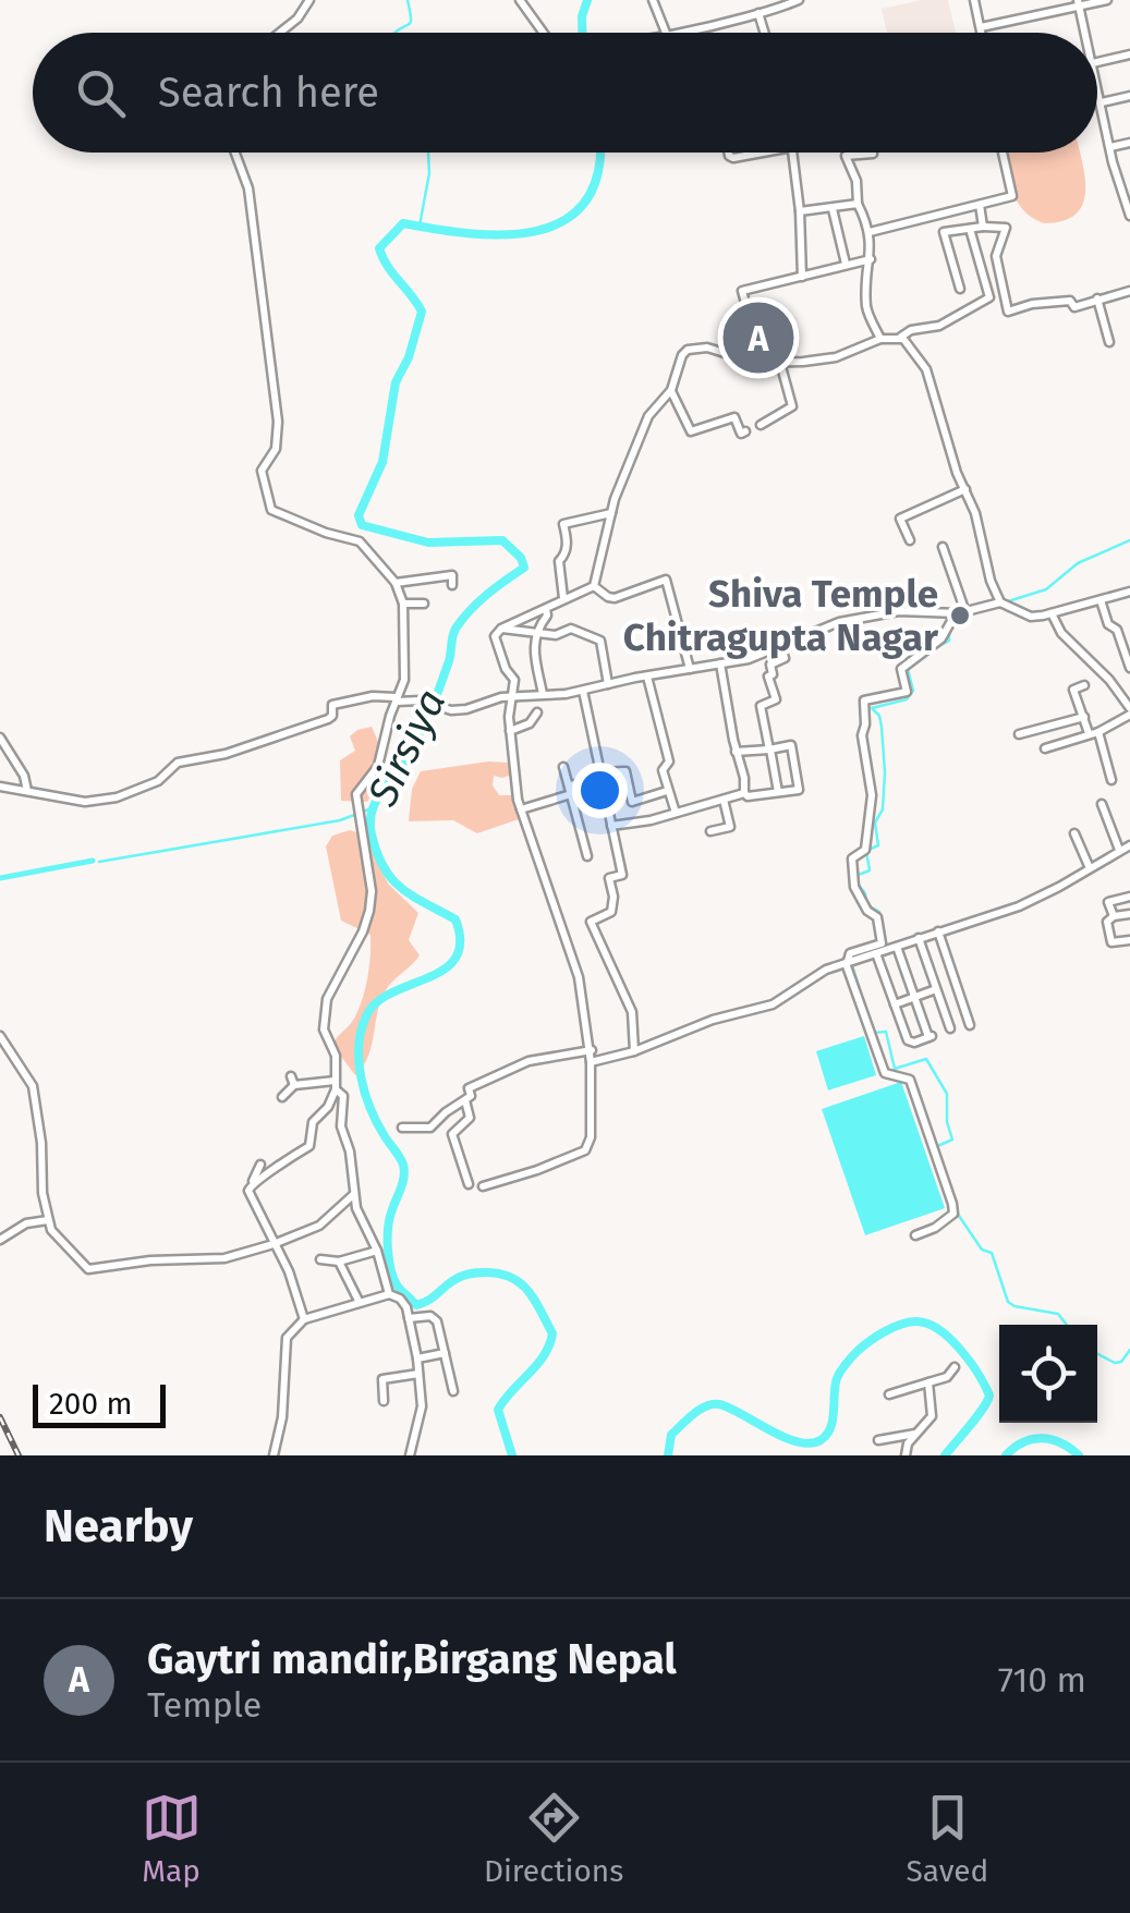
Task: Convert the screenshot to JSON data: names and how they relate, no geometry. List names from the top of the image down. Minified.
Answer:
{"water":["Sirsiya"],"places":["Shiva Temple Chitragupta Nagar"],"scale_bar":"200 m","page":{"search":"Search here","pins":"A","scale":"200 m","heading":"Nearby","list":[{"mark":"A","name":"Gaytri mandir,Birgang Nepal","note":"Temple","value":"710 m"}],"nav":["Map","Directions","Saved"]}}
